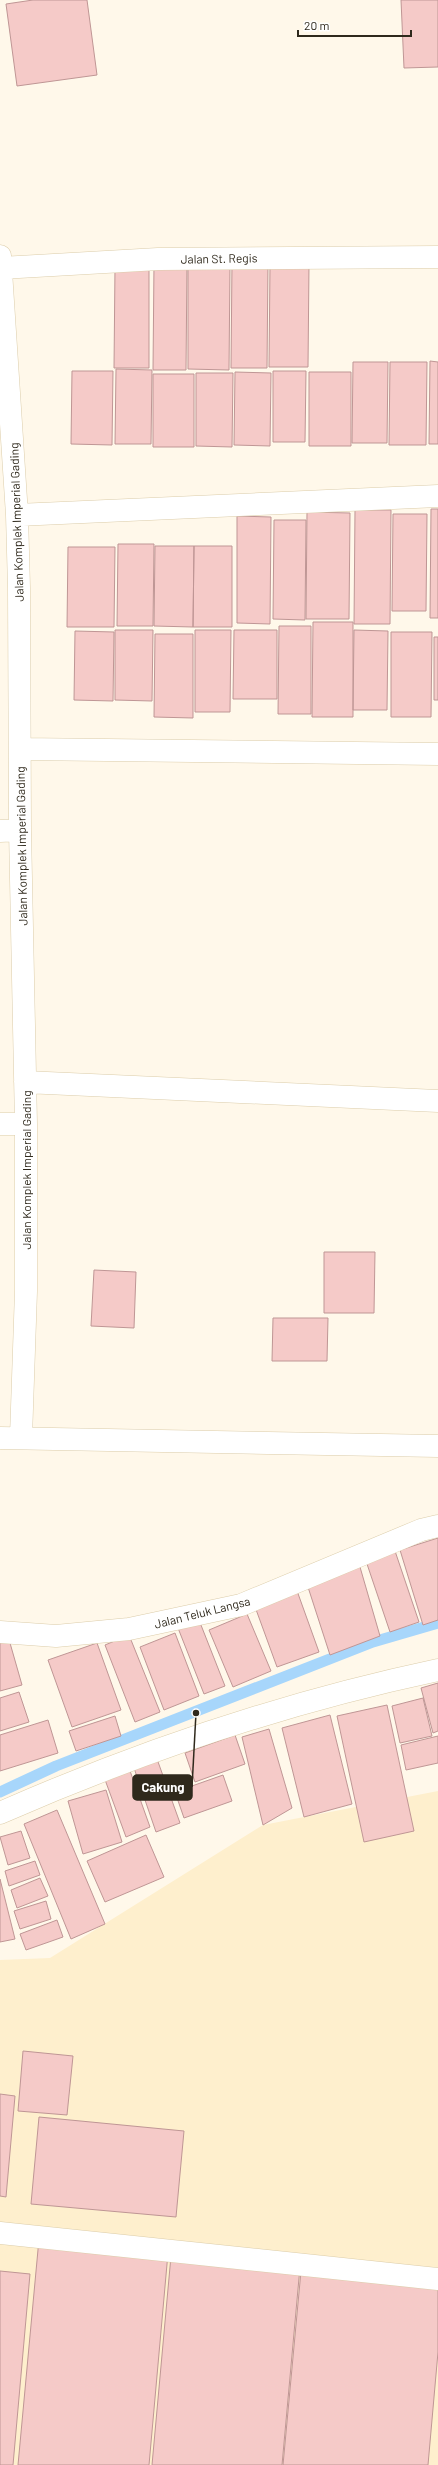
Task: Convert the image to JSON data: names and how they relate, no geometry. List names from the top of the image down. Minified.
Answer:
{"streets":{"street":["Jalan St. Regis","Jalan Komplek Imperial Gading","Jalan Teluk Langsa"]},"crossings":[["Jalan St. Regis","Jalan Komplek Imperial Gading"]],"places":["Cakung"],"scale_bar":"20 m"}
